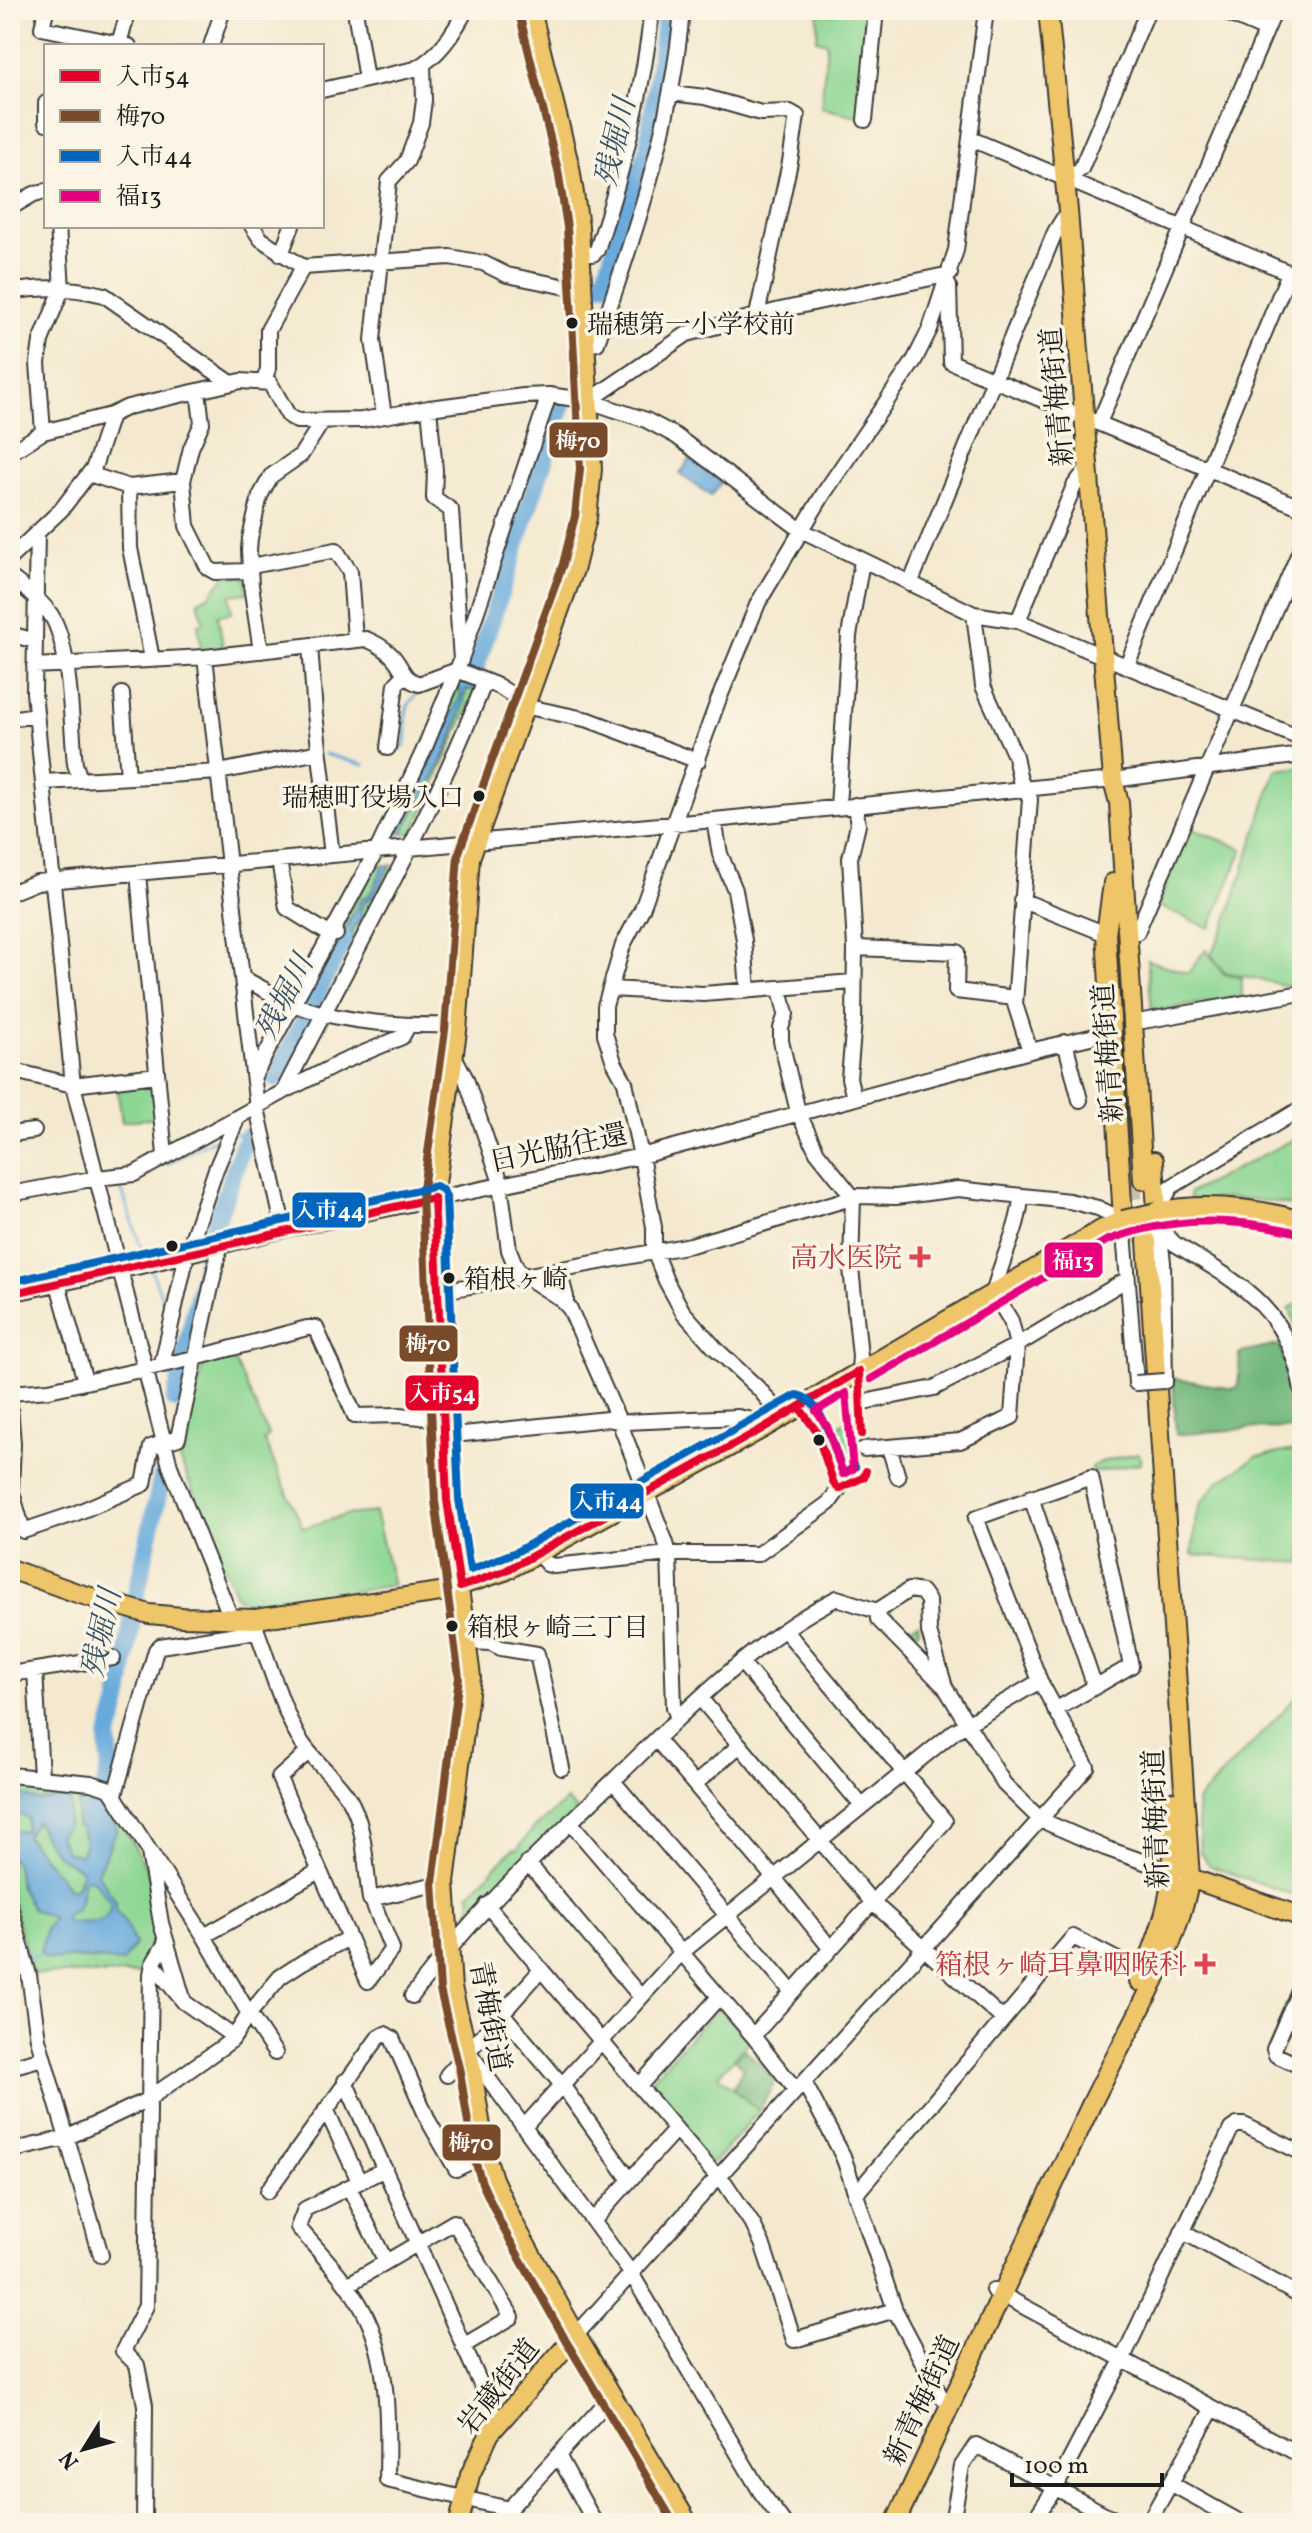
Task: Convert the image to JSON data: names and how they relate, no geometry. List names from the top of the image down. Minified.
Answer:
{"streets":{"main road":["新青梅街道","青梅街道","岩蔵街道"],"street":["日光脇往還"]},"crossings":[["日光脇往還","青梅街道"],["青梅街道","岩蔵街道"]],"water":["残堀川"],"places":{"other":["瑞穂第一小学校前","瑞穂町役場入口","箱根ヶ崎","箱根ヶ崎三丁目"],"health":["高水医院","箱根ヶ崎耳鼻咽喉科"]},"lines":["transit line 梅70","transit line 入市44","transit line 入市54","transit line 福13"],"legend":["入市54","梅70","入市44","福13"],"scale_bar":"100 m","north":"bottom left"}
